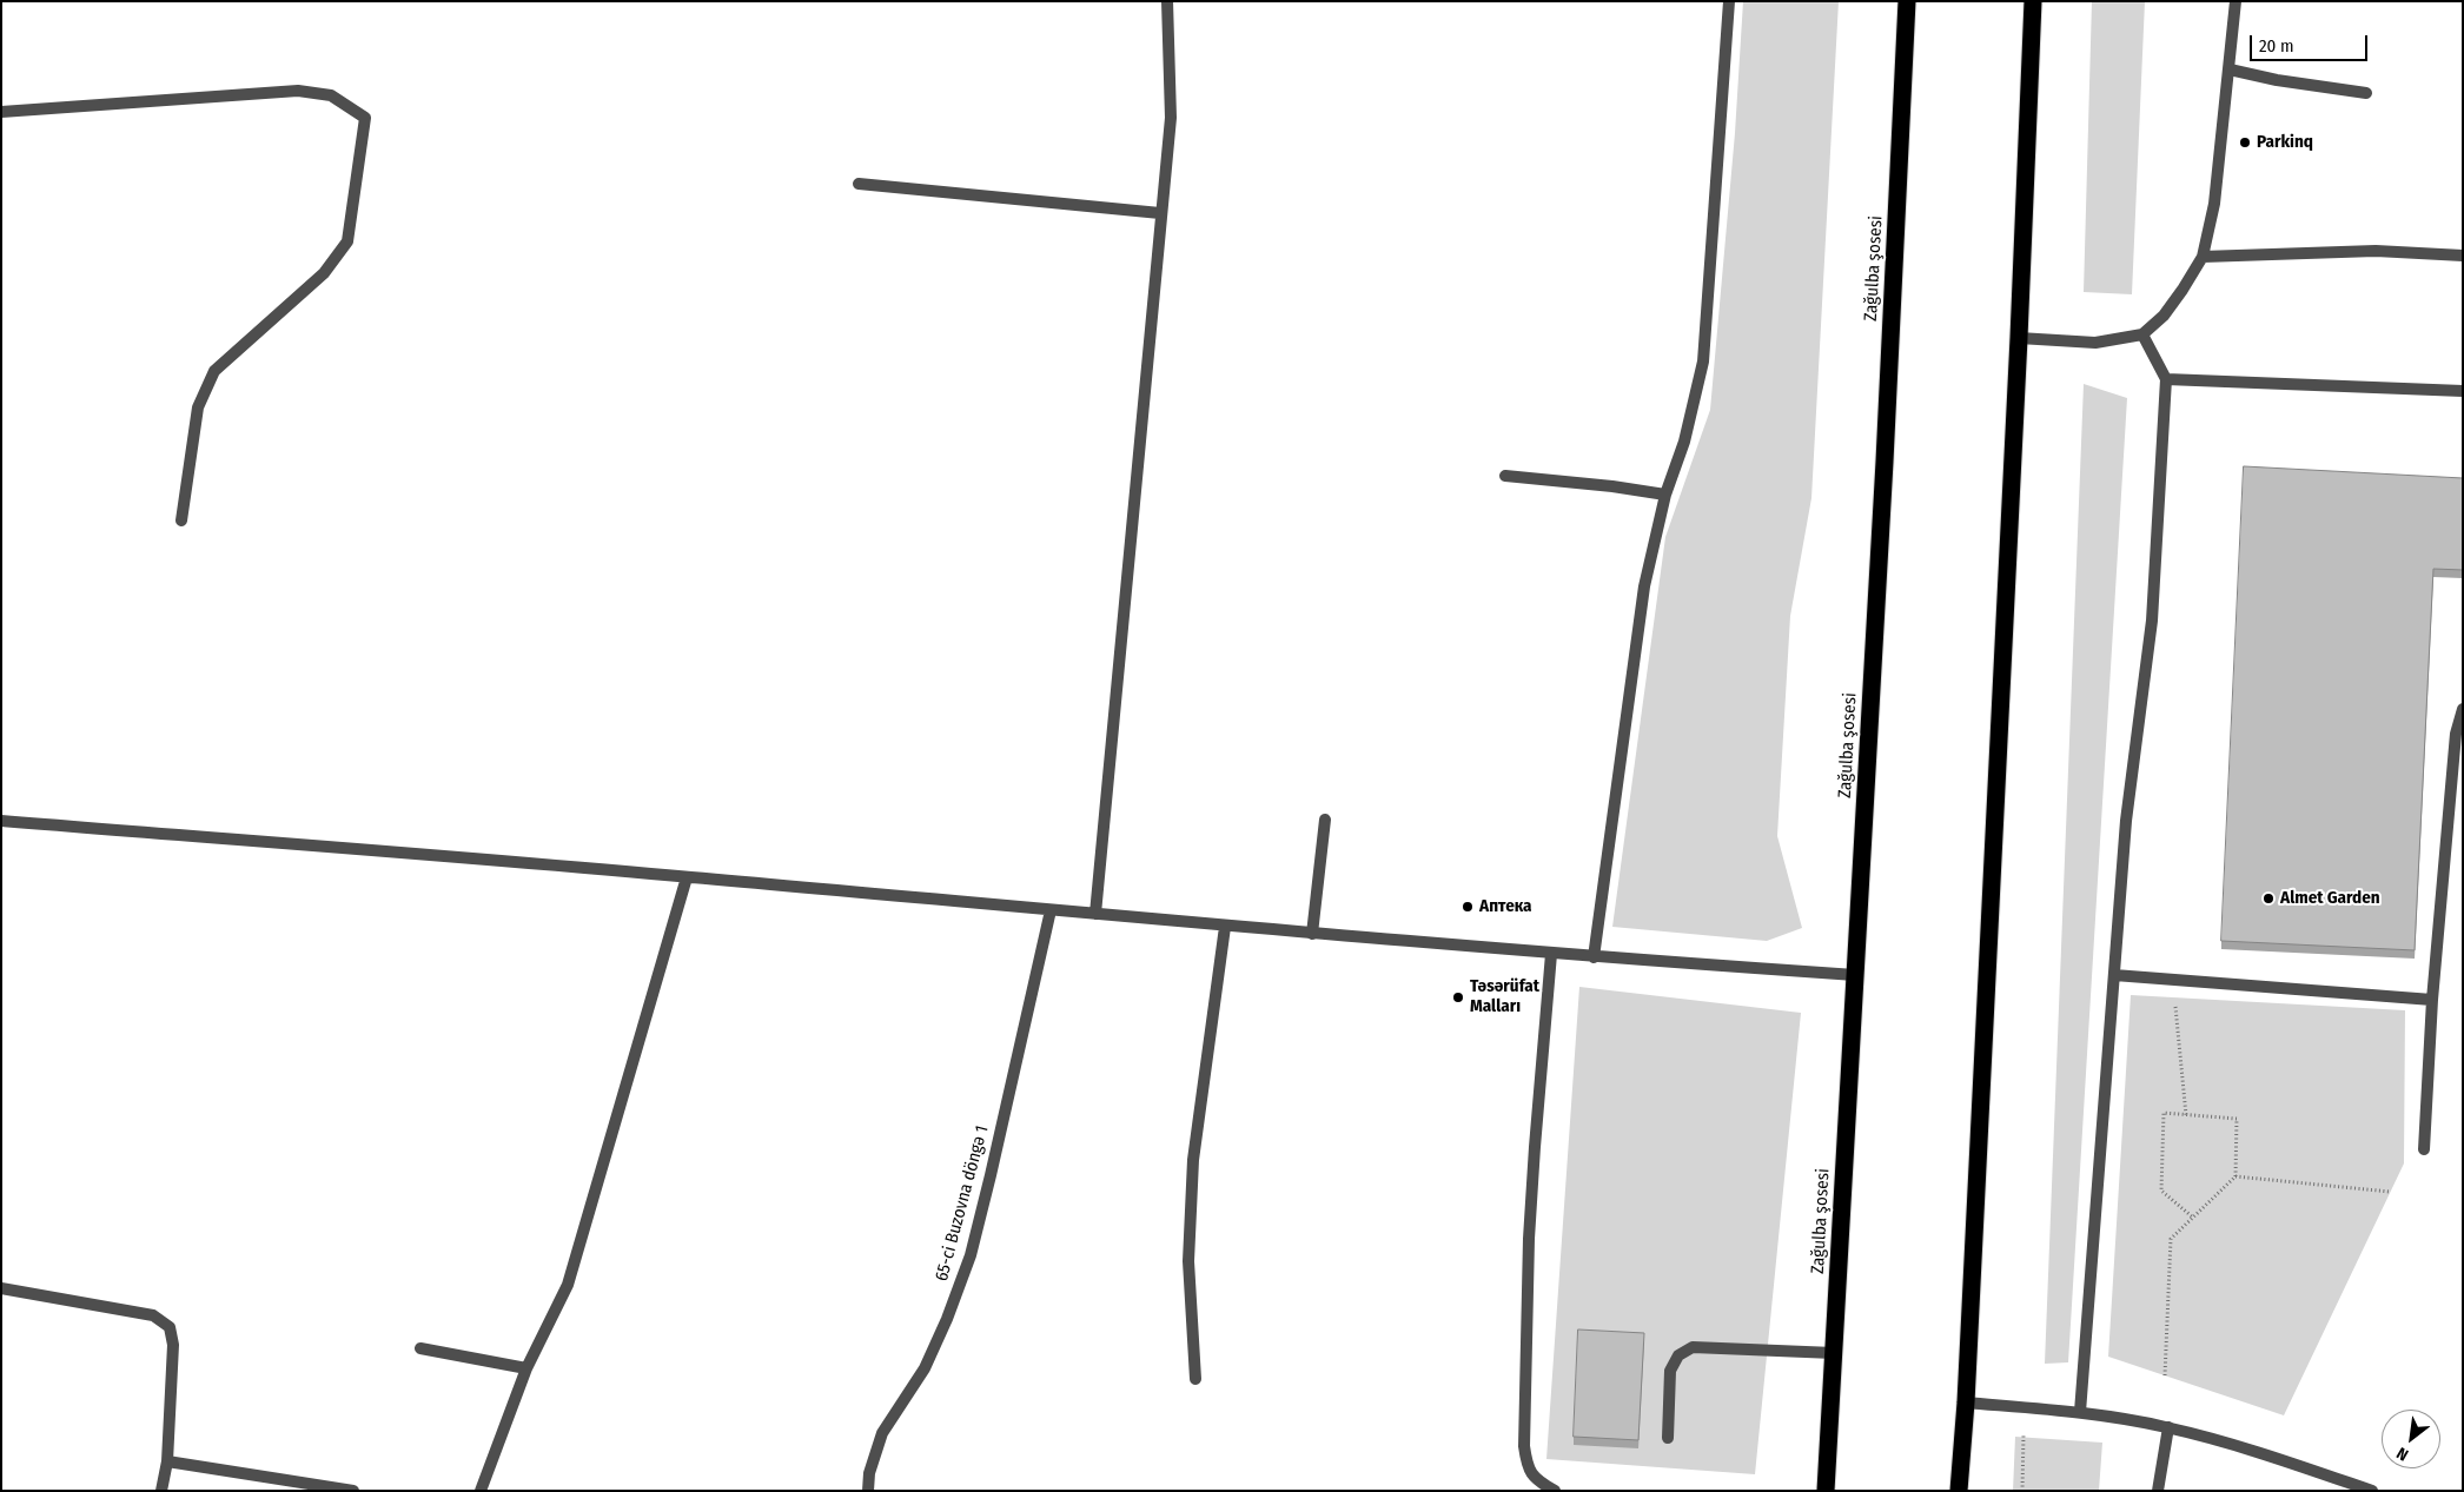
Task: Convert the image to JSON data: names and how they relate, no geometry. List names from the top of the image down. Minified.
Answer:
{"streets":{"highway":["Zağulba şosesi"],"street":["65-ci Buzovna döngə 1"]},"places":["Parkinq","Almet Garden","Аптека","Təsərüfat Malları"],"scale_bar":"20 m","north":"bottom left"}
